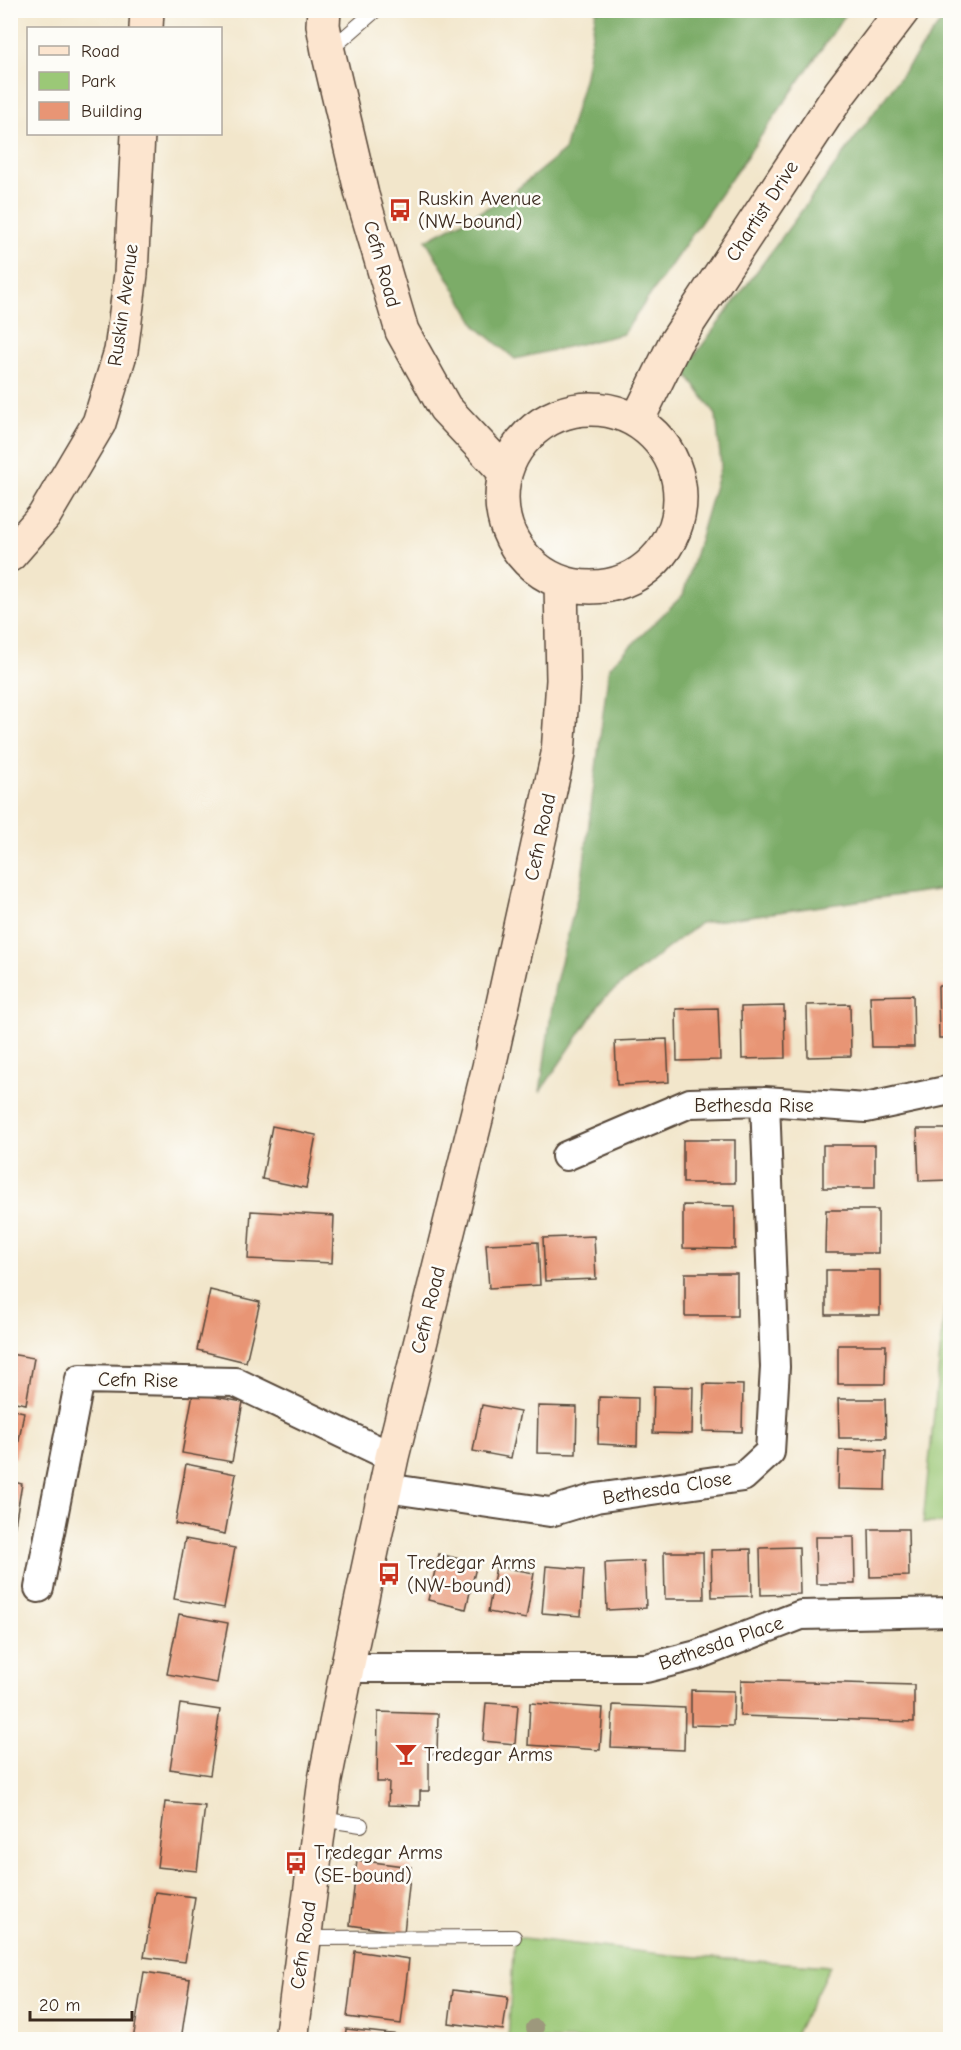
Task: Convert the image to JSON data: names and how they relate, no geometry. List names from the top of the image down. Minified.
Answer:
{"streets":{"main road":["Chartist Drive","Cefn Road","Ruskin Avenue"],"street":["Bethesda Rise","Cefn Rise","Bethesda Close","Bethesda Place"]},"crossings":[["Chartist Drive","Cefn Road"],["Cefn Road","Cefn Rise"],["Cefn Road","Bethesda Close"],["Cefn Road","Bethesda Place"],["Bethesda Rise","Bethesda Close"],["Cefn Rise","Bethesda Close"]],"places":{"bus stop":["Ruskin Avenue (NW-bound)","Tredegar Arms (NW-bound)","Tredegar Arms (SE-bound)"],"bar":["Tredegar Arms"]},"legend":["Road","Park","Building"],"scale_bar":"20 m"}
